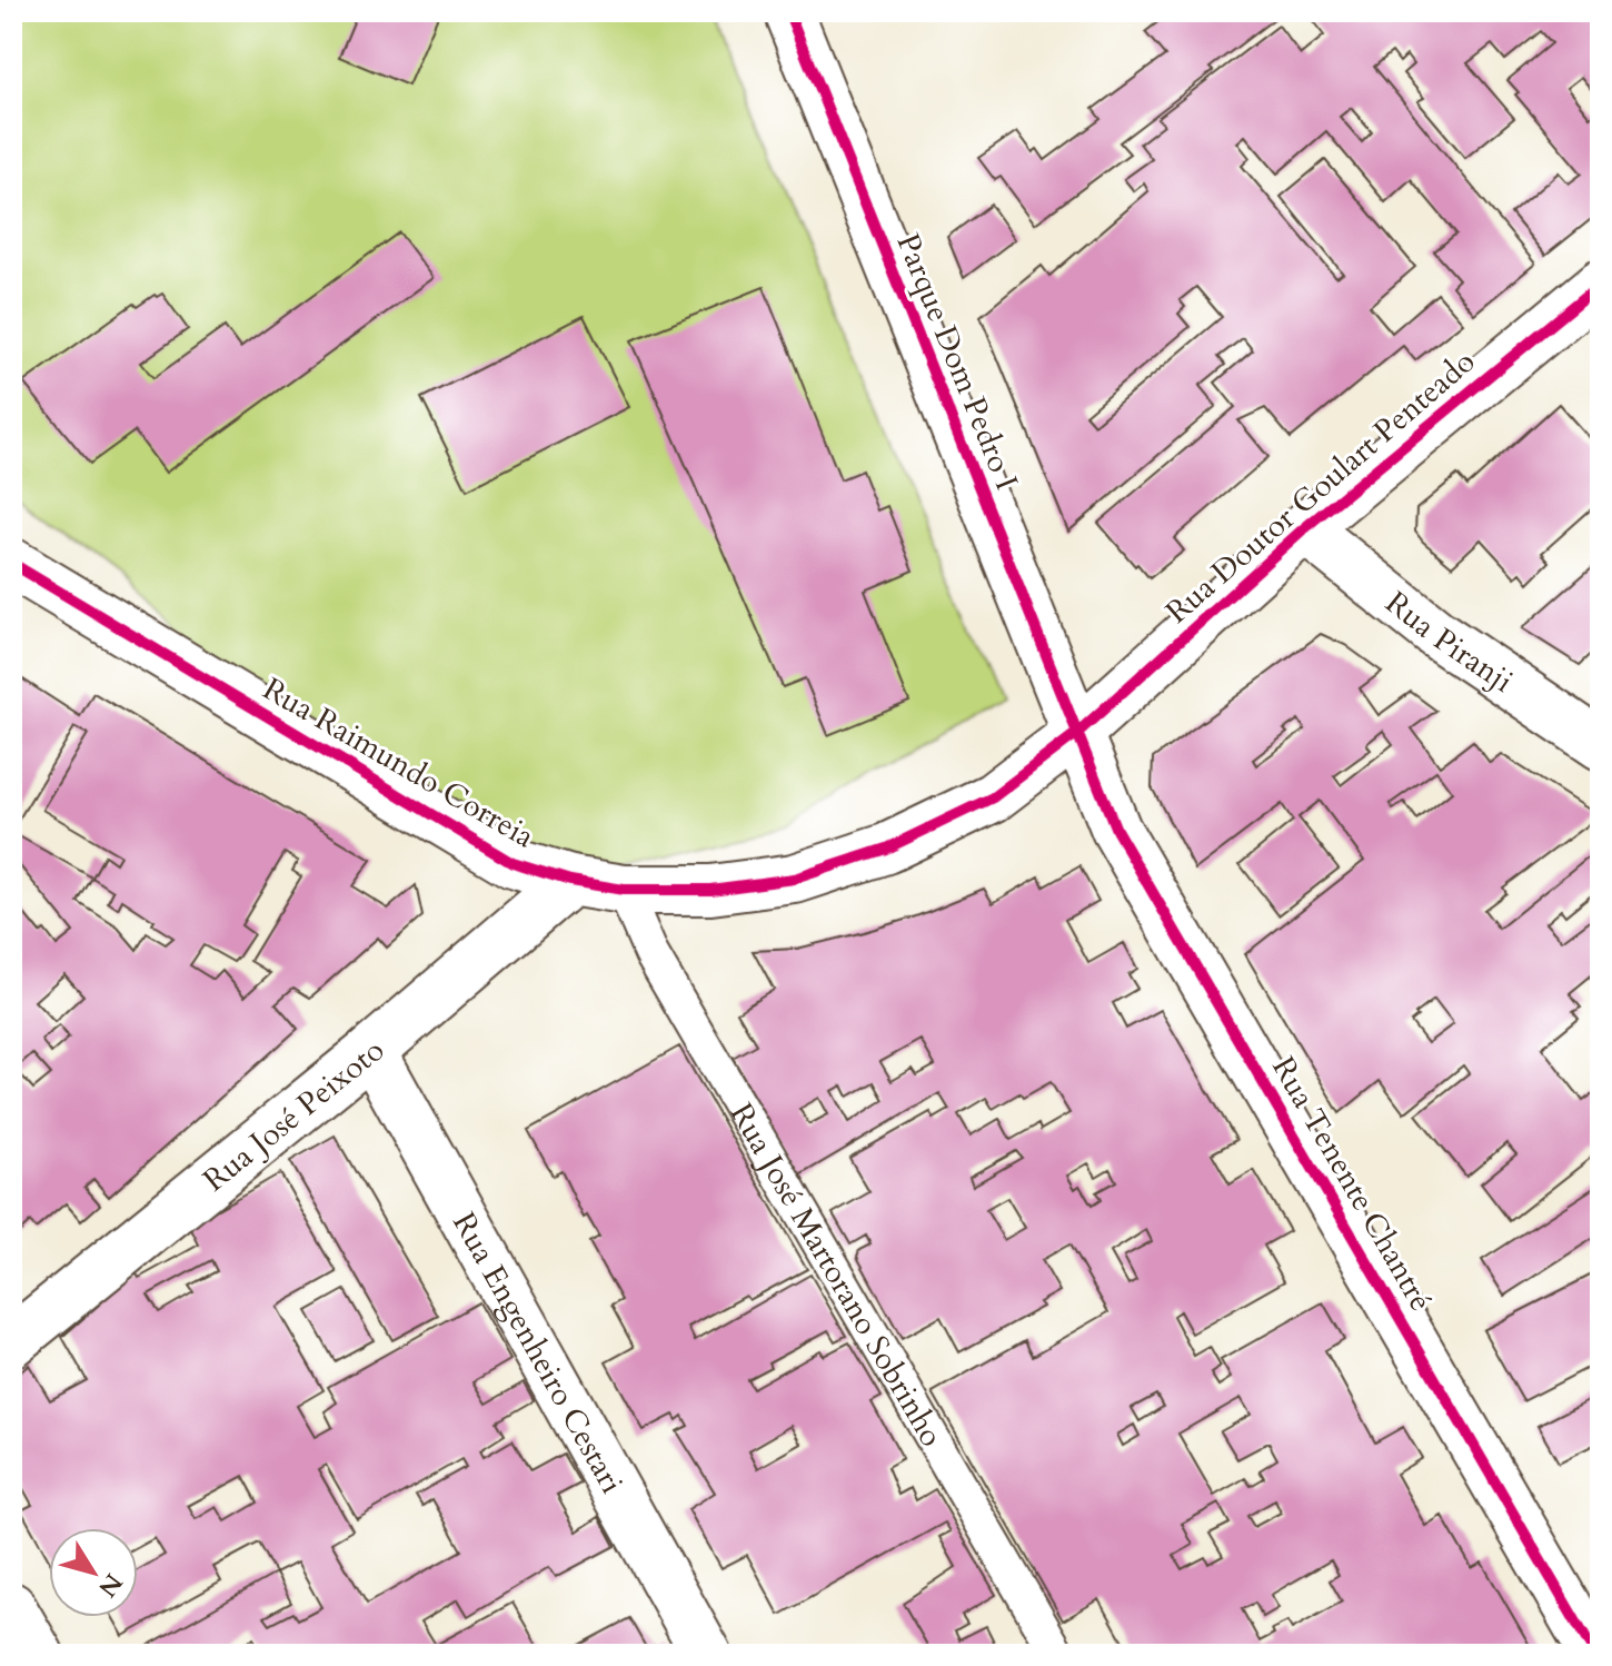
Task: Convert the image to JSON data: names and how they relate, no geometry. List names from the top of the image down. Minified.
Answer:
{"streets":{"street":["Parque Dom Pedro I","Rua Doutor Goulart Penteado","Rua Piranji","Rua Raimundo Correia","Rua José Peixoto","Rua Tenente Chantré","Rua Engenheiro Cestari"],"lane":["Rua José Martorano Sobrinho"]},"crossings":[["Parque Dom Pedro I","Rua Doutor Goulart Penteado"],["Parque Dom Pedro I","Rua Raimundo Correia"],["Parque Dom Pedro I","Rua Tenente Chantré"],["Rua Doutor Goulart Penteado","Rua Piranji"],["Rua Doutor Goulart Penteado","Rua Raimundo Correia"],["Rua Doutor Goulart Penteado","Rua Tenente Chantré"],["Rua Raimundo Correia","Rua José Peixoto"],["Rua Raimundo Correia","Rua Tenente Chantré"],["Rua Raimundo Correia","Rua José Martorano Sobrinho"],["Rua José Peixoto","Rua Engenheiro Cestari"]],"north":"bottom right"}
